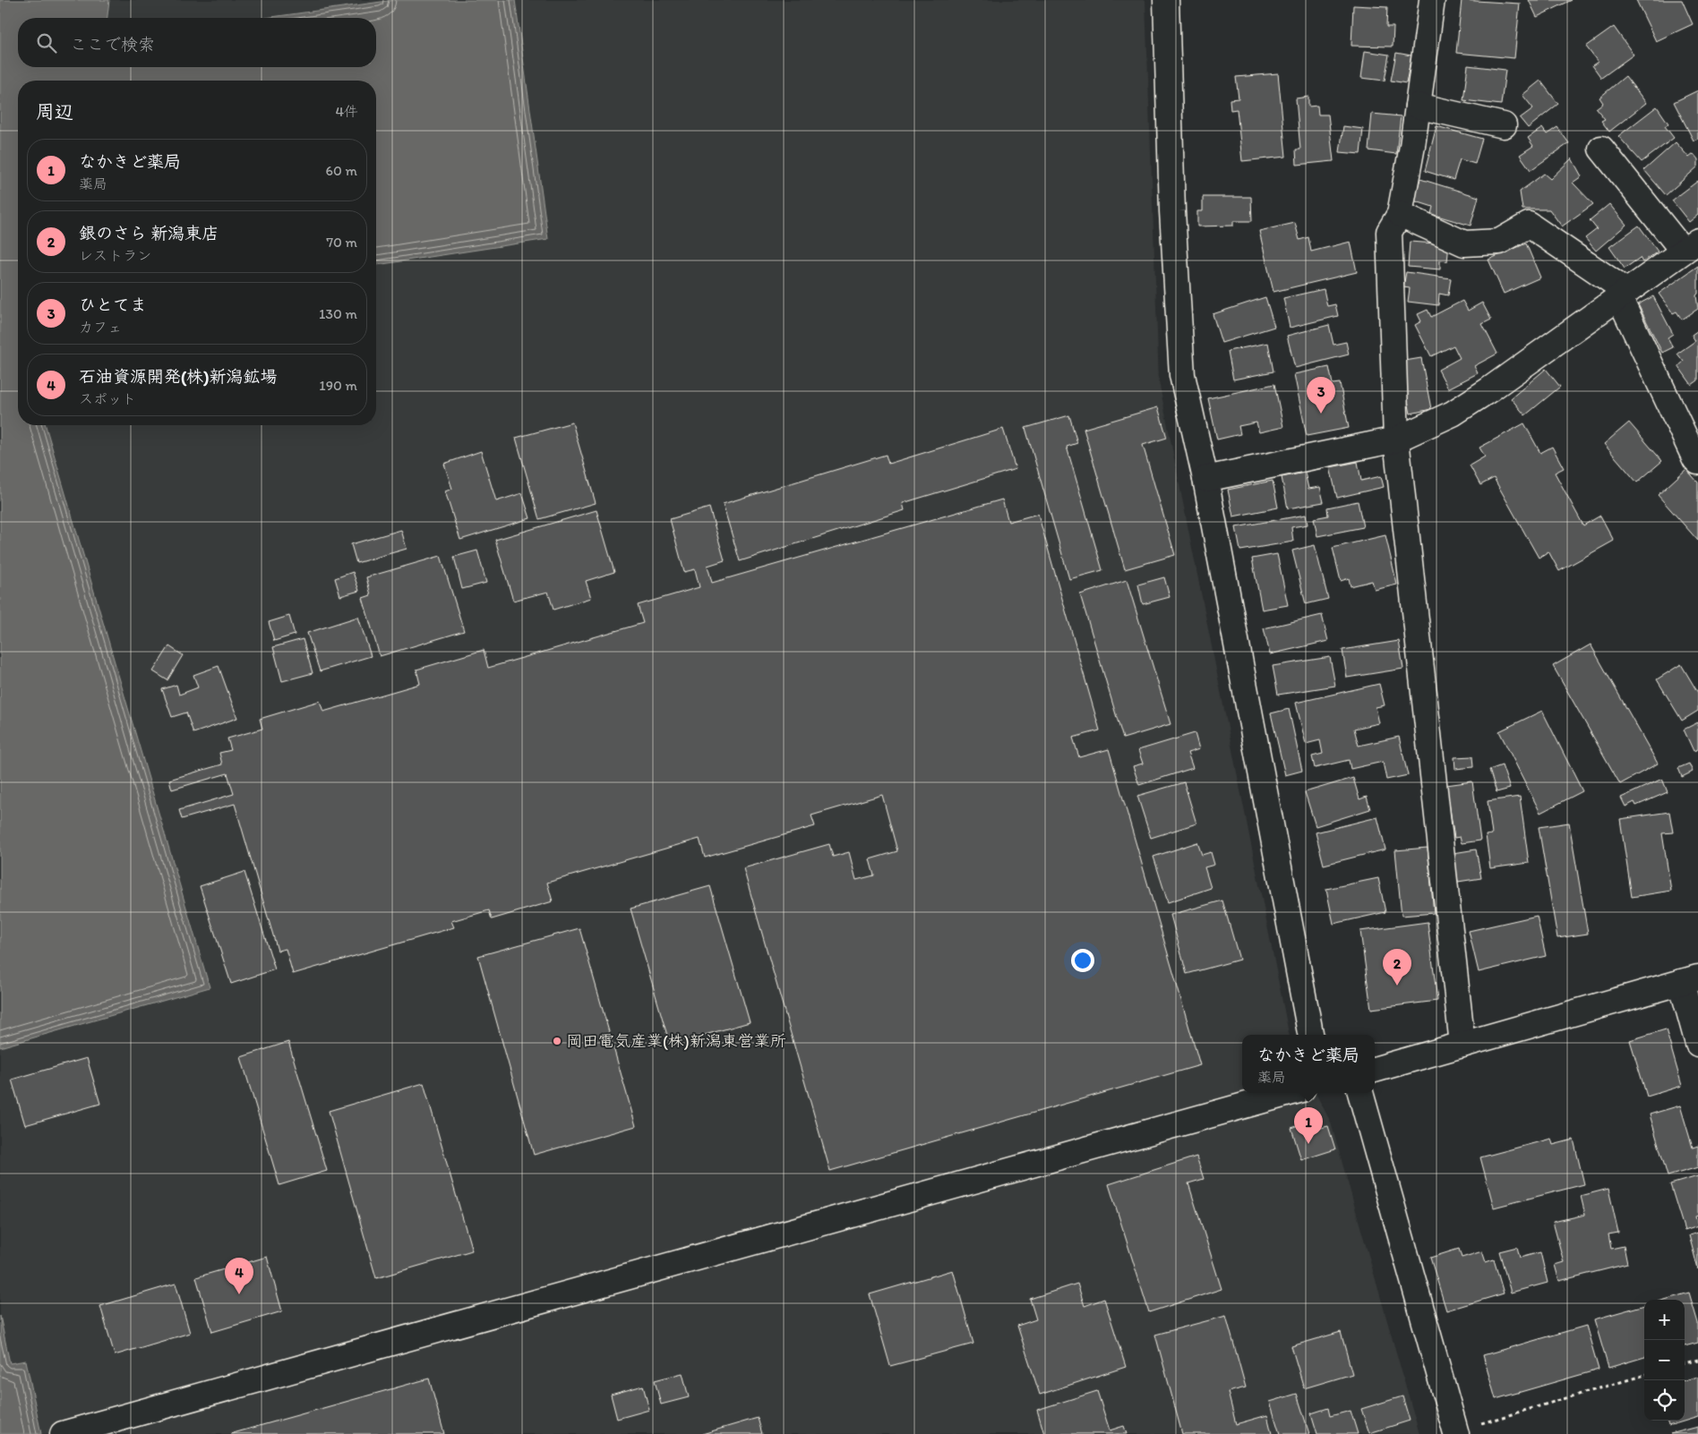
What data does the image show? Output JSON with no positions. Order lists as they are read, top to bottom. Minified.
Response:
{"places":["岡田電気産業(株)新潟東営業所"],"page":{"search":"ここで検索","heading":["周辺","4件"],"list":[{"mark":"1","name":"なかきど薬局","note":"薬局","value":"60 m"},{"mark":"2","name":"銀のさら 新潟東店","note":"レストラン","value":"70 m"},{"mark":"3","name":"ひとてま","note":"カフェ","value":"130 m"},{"mark":"4","name":"石油資源開発(株)新潟鉱場","note":"スポット","value":"190 m"}],"pins":["3","2","1","4"],"popup":["なかきど薬局","薬局"],"map_buttons":["+","−"]}}
